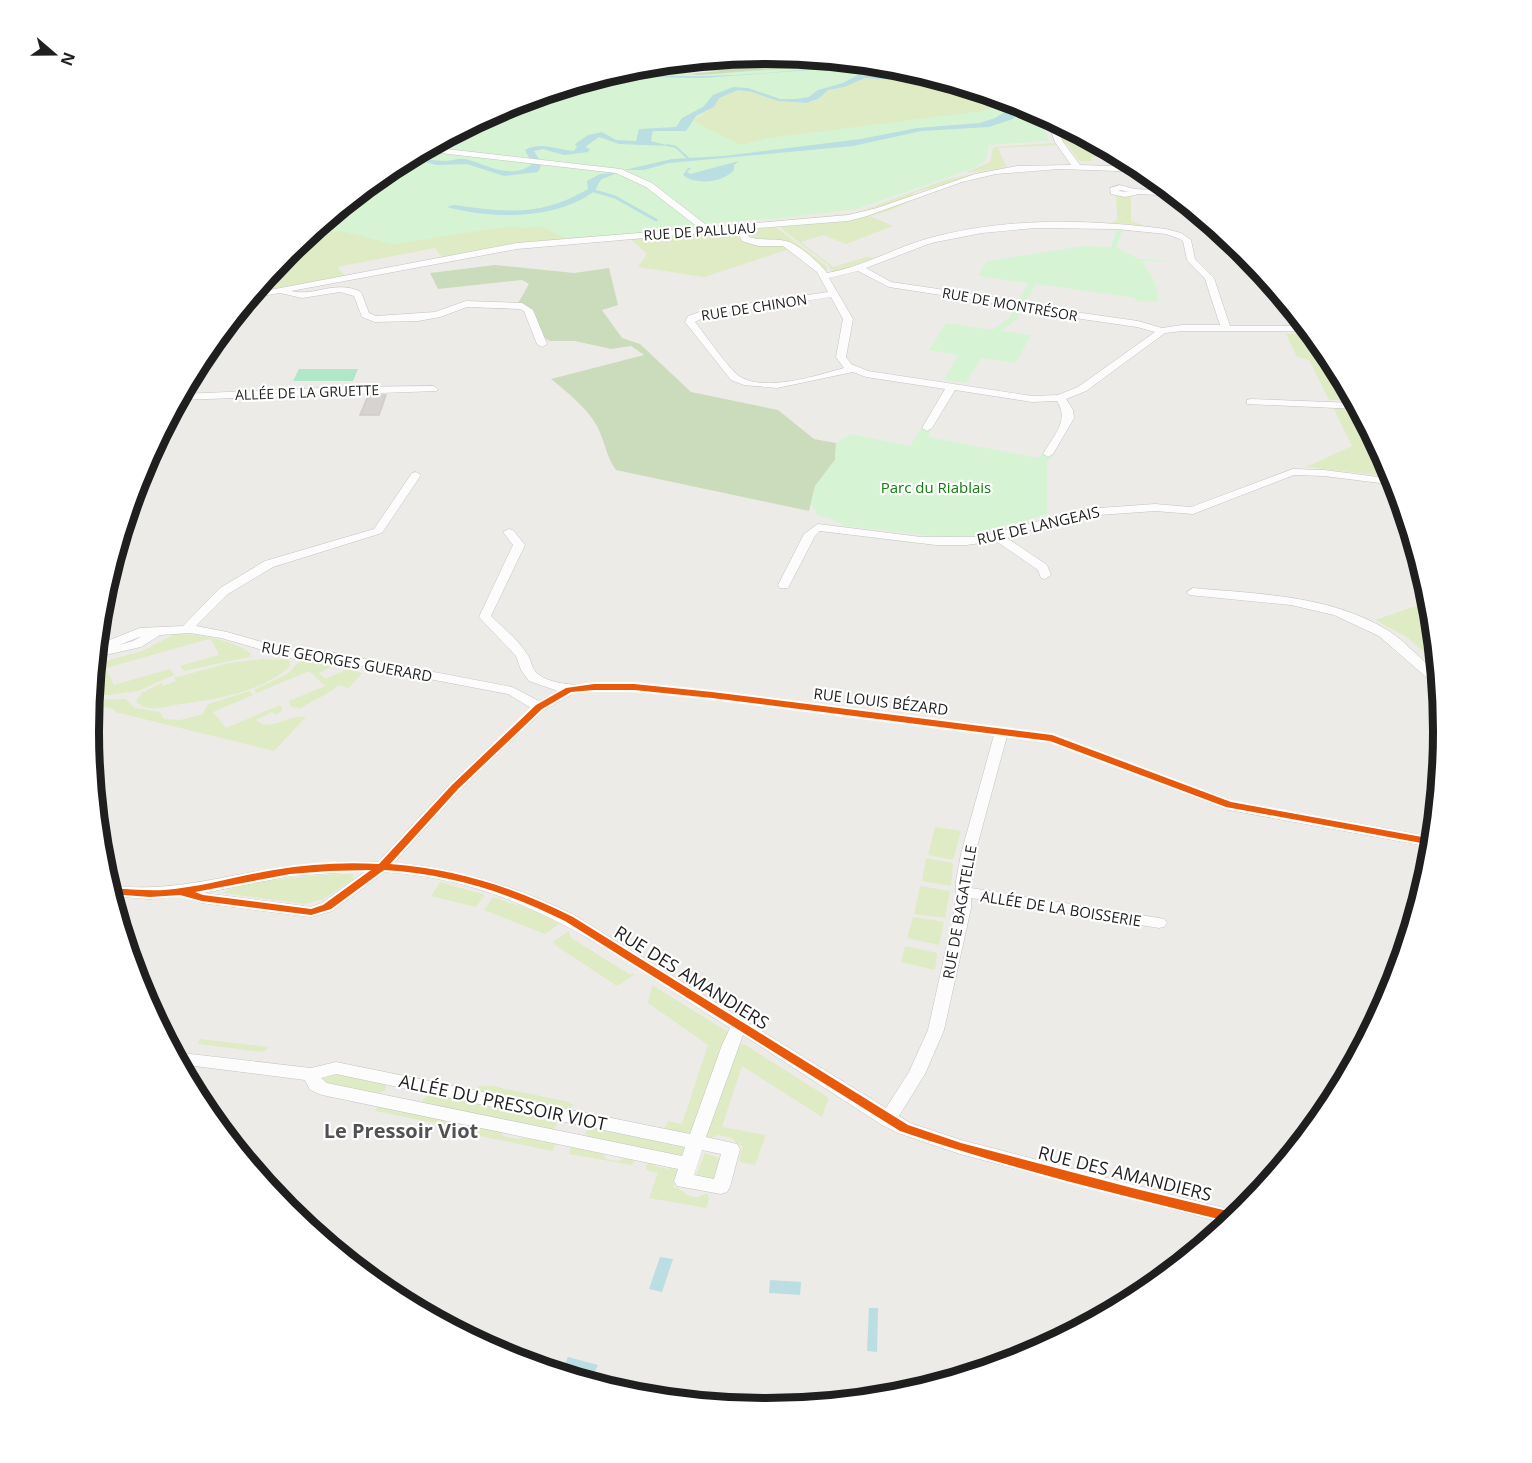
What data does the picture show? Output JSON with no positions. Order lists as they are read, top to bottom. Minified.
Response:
{"streets":{"street":["RUE DE PALLUAU","RUE DE MONTRÉSOR","RUE DE CHINON","ALLÉE DE LA GRUETTE","RUE DE LANGEAIS","RUE GEORGES GUERARD","RUE LOUIS BÉZARD","ALLÉE DE LA BOISSERIE","RUE DE BAGATELLE","RUE DES AMANDIERS","ALLÉE DU PRESSOIR VIOT"]},"crossings":[["RUE GEORGES GUERARD","RUE LOUIS BÉZARD"],["RUE LOUIS BÉZARD","RUE DE BAGATELLE"],["RUE LOUIS BÉZARD","RUE DES AMANDIERS"],["ALLÉE DE LA BOISSERIE","RUE DE BAGATELLE"],["RUE DE BAGATELLE","RUE DES AMANDIERS"]],"districts":["Le Pressoir Viot"],"parks":["Parc du Riablais"],"north":"right"}
